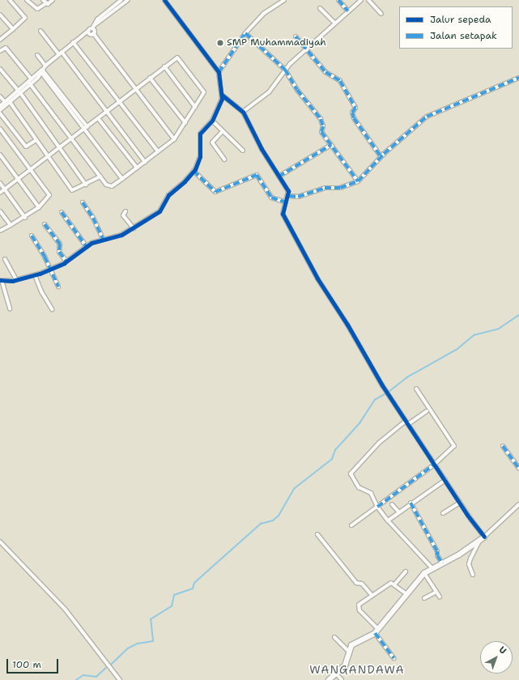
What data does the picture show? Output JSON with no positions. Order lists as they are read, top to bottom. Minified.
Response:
{"districts":["WANGANDAWA"],"places":["SMP Muhammadiyah"],"legend":["Jalur sepeda","Jalan setapak"],"scale_bar":"100 m","north":"top right"}
